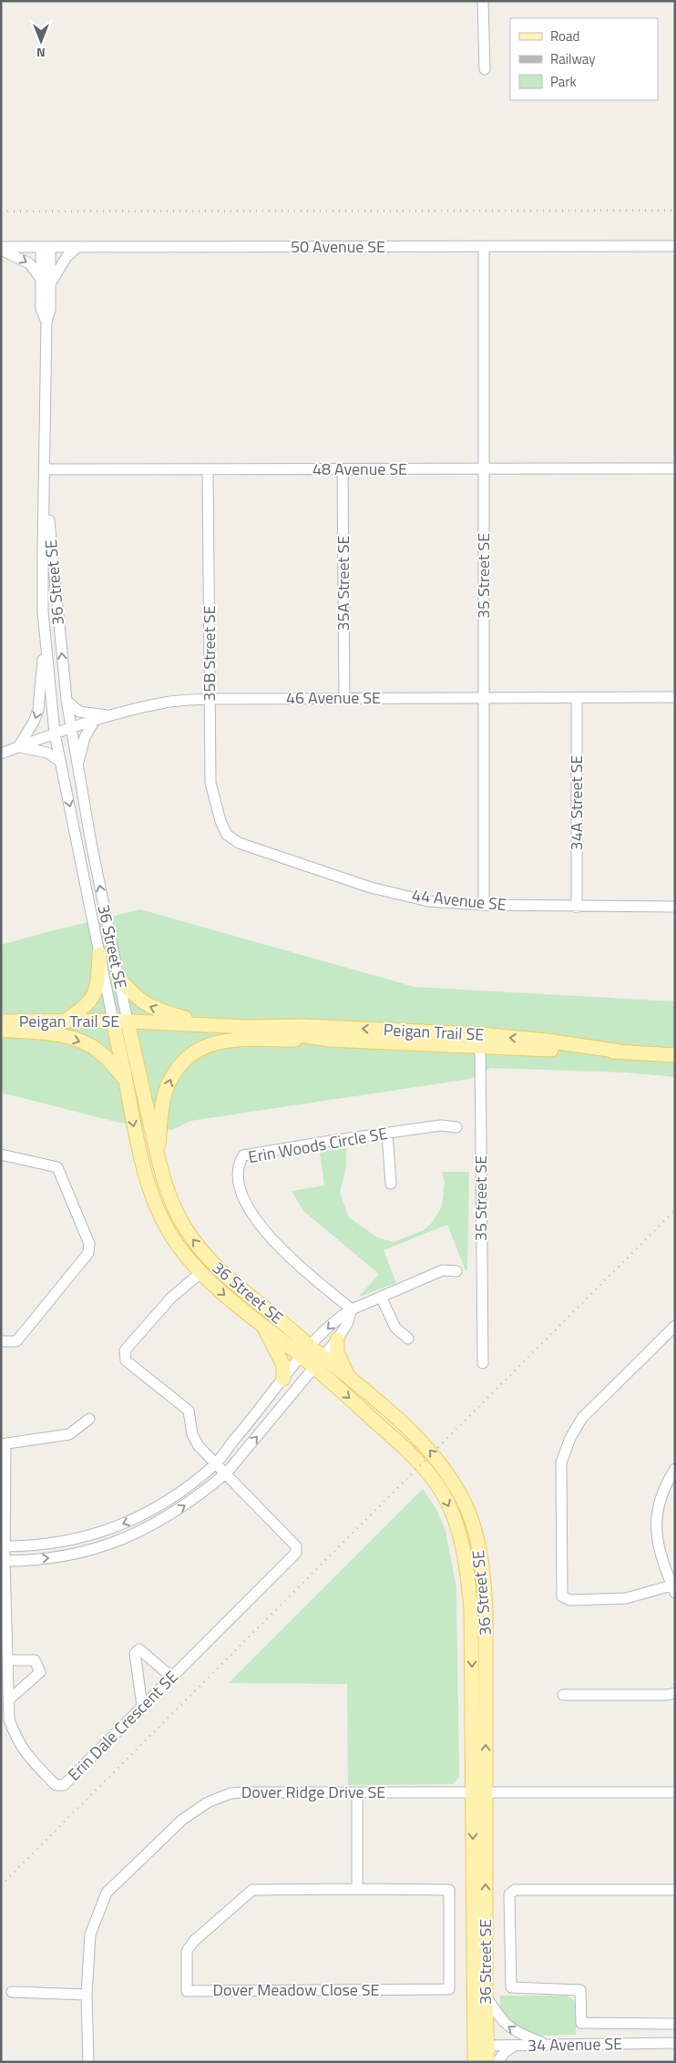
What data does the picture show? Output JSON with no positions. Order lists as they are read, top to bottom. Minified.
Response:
{"streets":{"main road":["36 Street SE","Peigan Trail SE"],"street":["50 Avenue SE","48 Avenue SE","35 Street SE","35A Street SE","35B Street SE","46 Avenue SE","34A Street SE","44 Avenue SE","Erin Woods Circle SE","Erin Dale Crescent SE","Dover Ridge Drive SE","Dover Meadow Close SE","34 Avenue SE"]},"crossings":[["50 Avenue SE","35 Street SE"],["50 Avenue SE","36 Street SE"],["48 Avenue SE","35 Street SE"],["48 Avenue SE","36 Street SE"],["48 Avenue SE","35A Street SE"],["48 Avenue SE","35B Street SE"],["35 Street SE","46 Avenue SE"],["35 Street SE","44 Avenue SE"],["35 Street SE","Peigan Trail SE"],["36 Street SE","46 Avenue SE"],["36 Street SE","Peigan Trail SE"],["36 Street SE","Erin Dale Crescent SE"],["36 Street SE","Dover Ridge Drive SE"],["36 Street SE","34 Avenue SE"],["35A Street SE","46 Avenue SE"],["35B Street SE","46 Avenue SE"],["35B Street SE","44 Avenue SE"],["46 Avenue SE","34A Street SE"],["34A Street SE","44 Avenue SE"]],"legend":["Road","Railway","Park"],"north":"bottom"}
